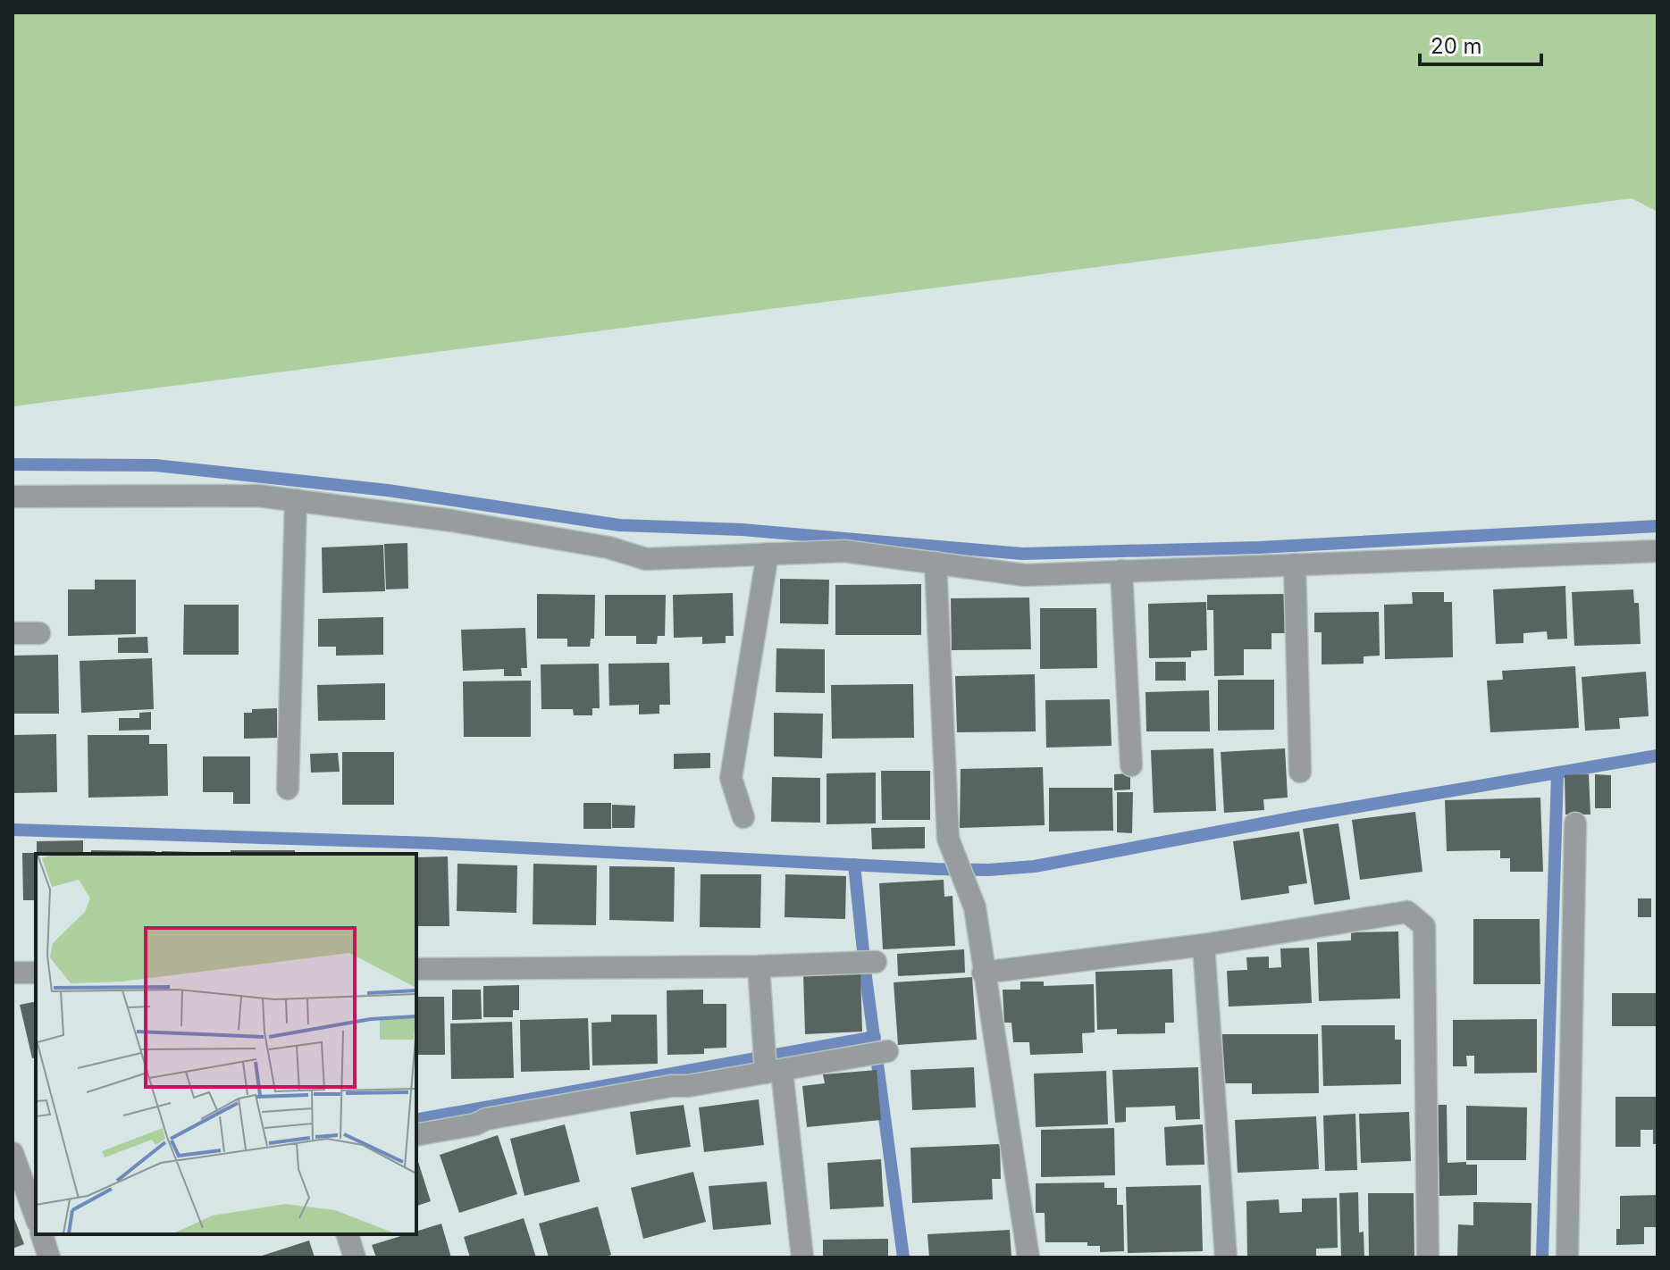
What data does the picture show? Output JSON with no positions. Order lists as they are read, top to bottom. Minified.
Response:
{"scale_bar":"20 m"}
